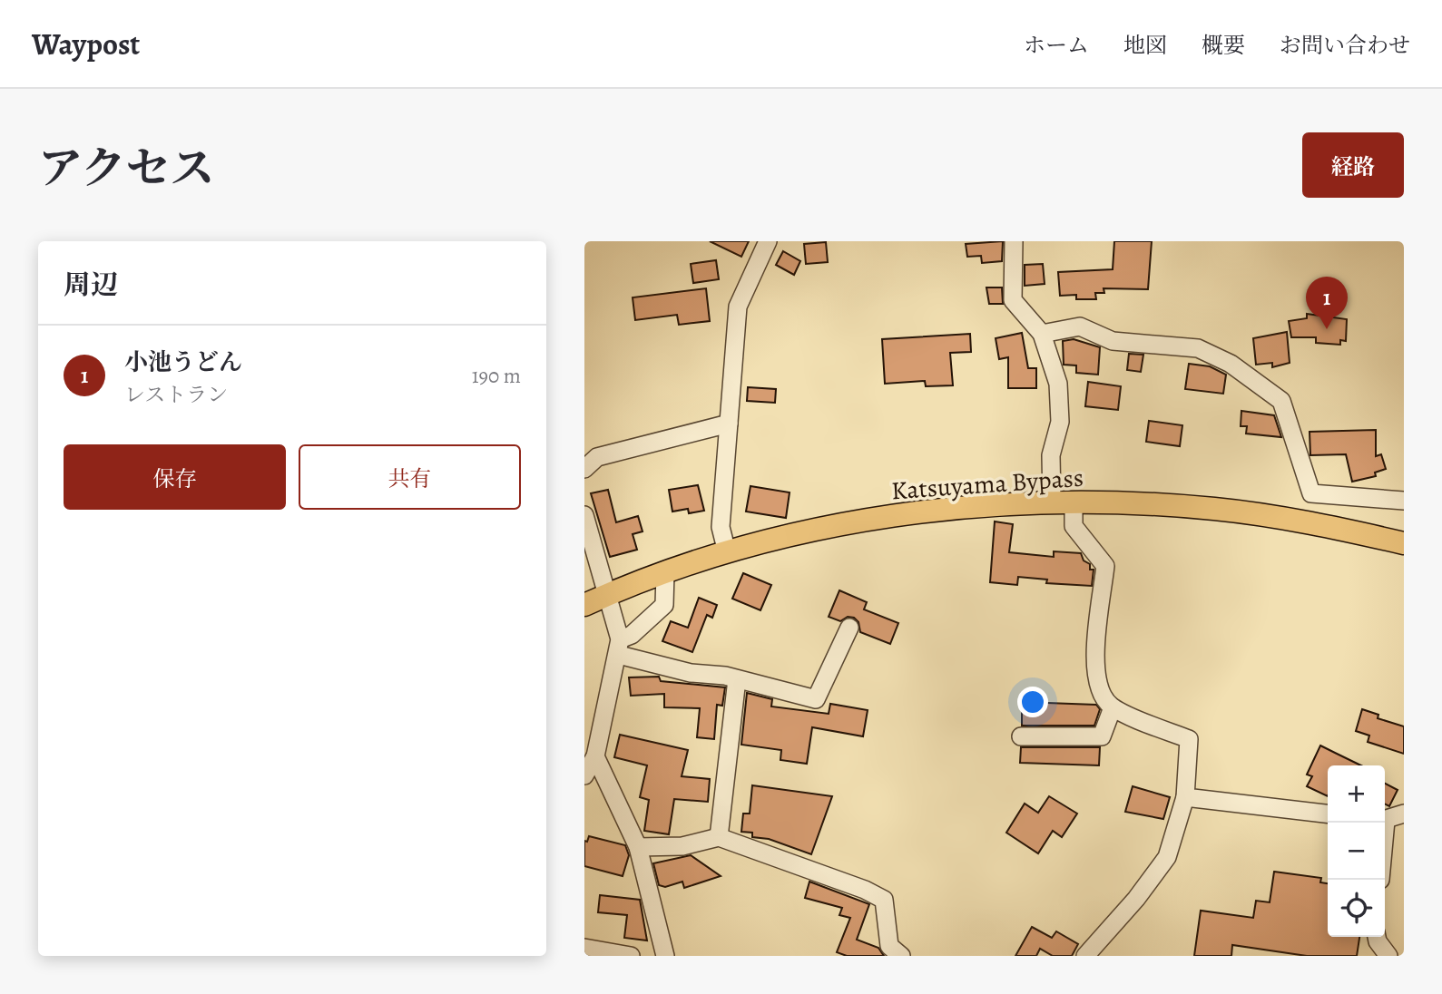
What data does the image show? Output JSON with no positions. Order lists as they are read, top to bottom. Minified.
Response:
{"streets":{"main road":["Katsuyama Bypass"]},"page":{"header":"Waypost","nav":["ホーム","地図","概要","お問い合わせ"],"title":"アクセス","buttons":["経路",["保存","共有"]],"heading":"周辺","pins":"1","list":[{"mark":"1","name":"小池うどん","note":"レストラン","value":"190 m"}],"map_buttons":["+","−"]}}
